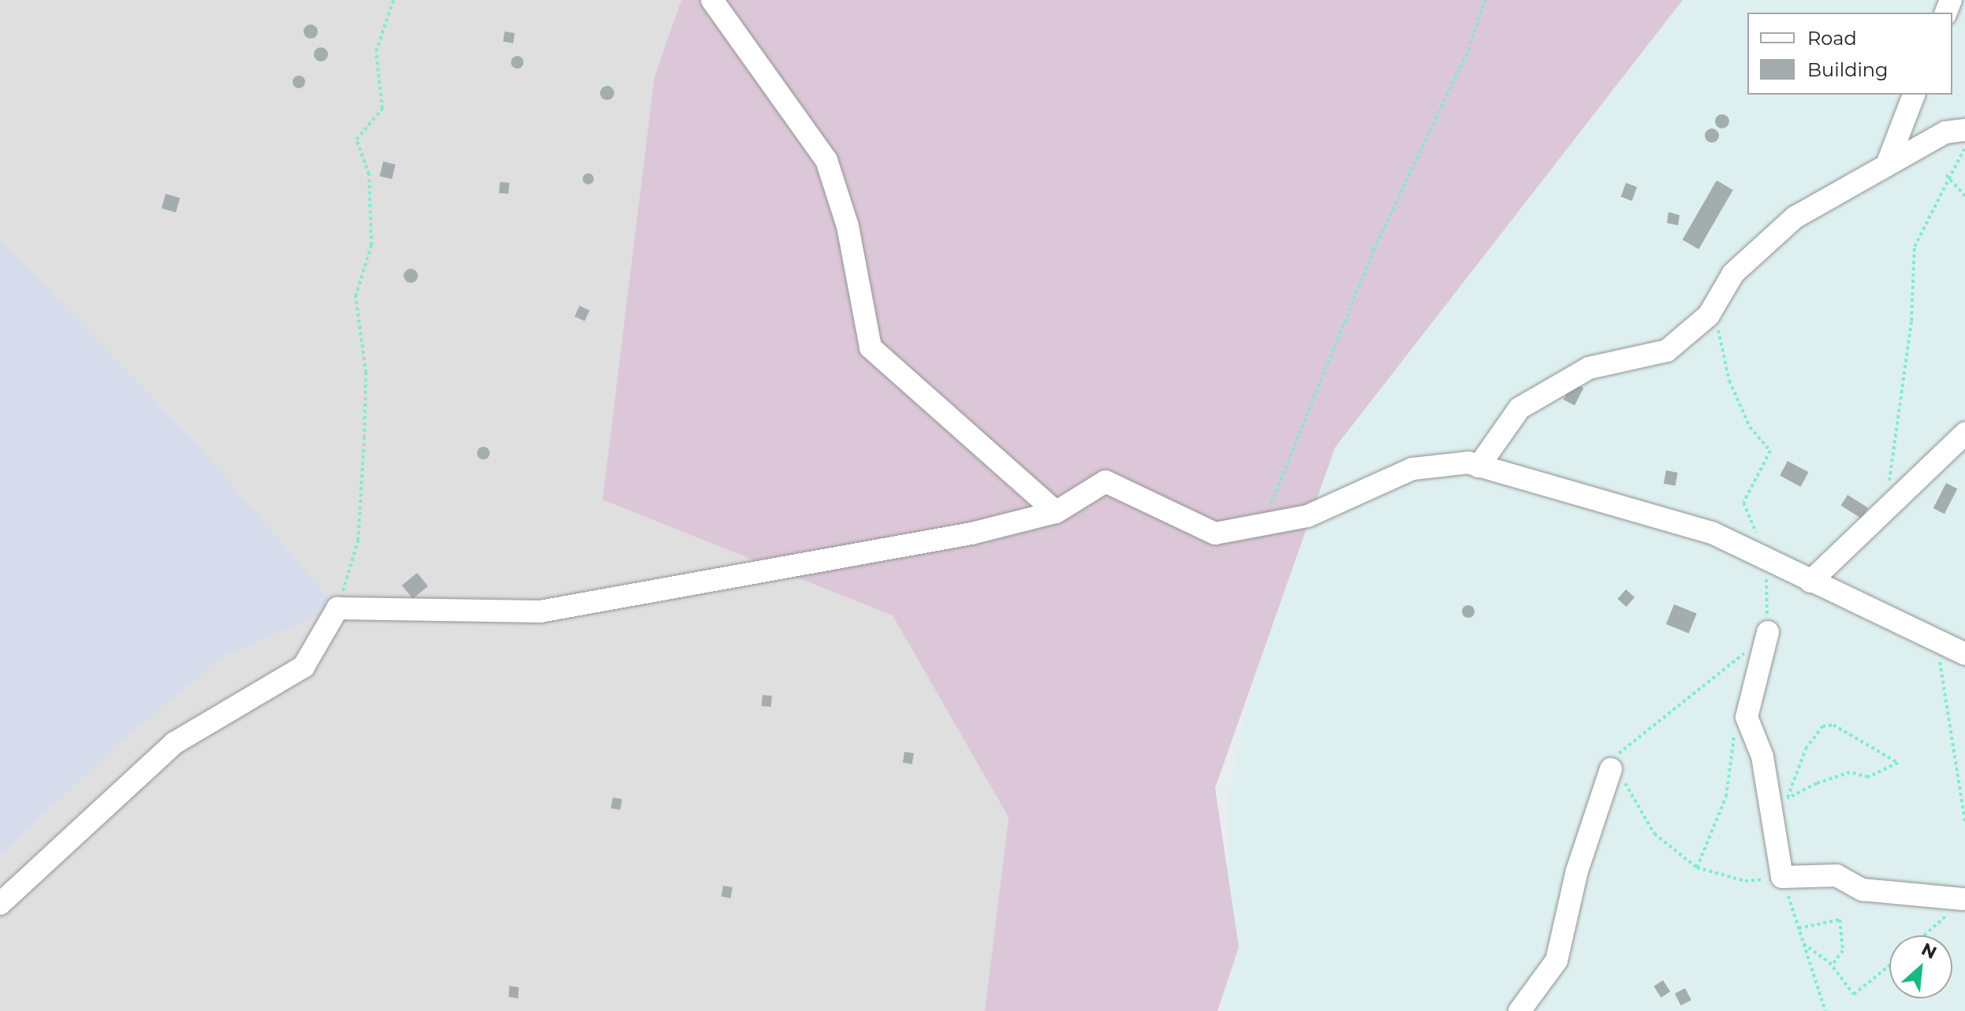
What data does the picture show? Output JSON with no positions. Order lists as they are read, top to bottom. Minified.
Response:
{"legend":["Road","Building"],"north":"top right"}
